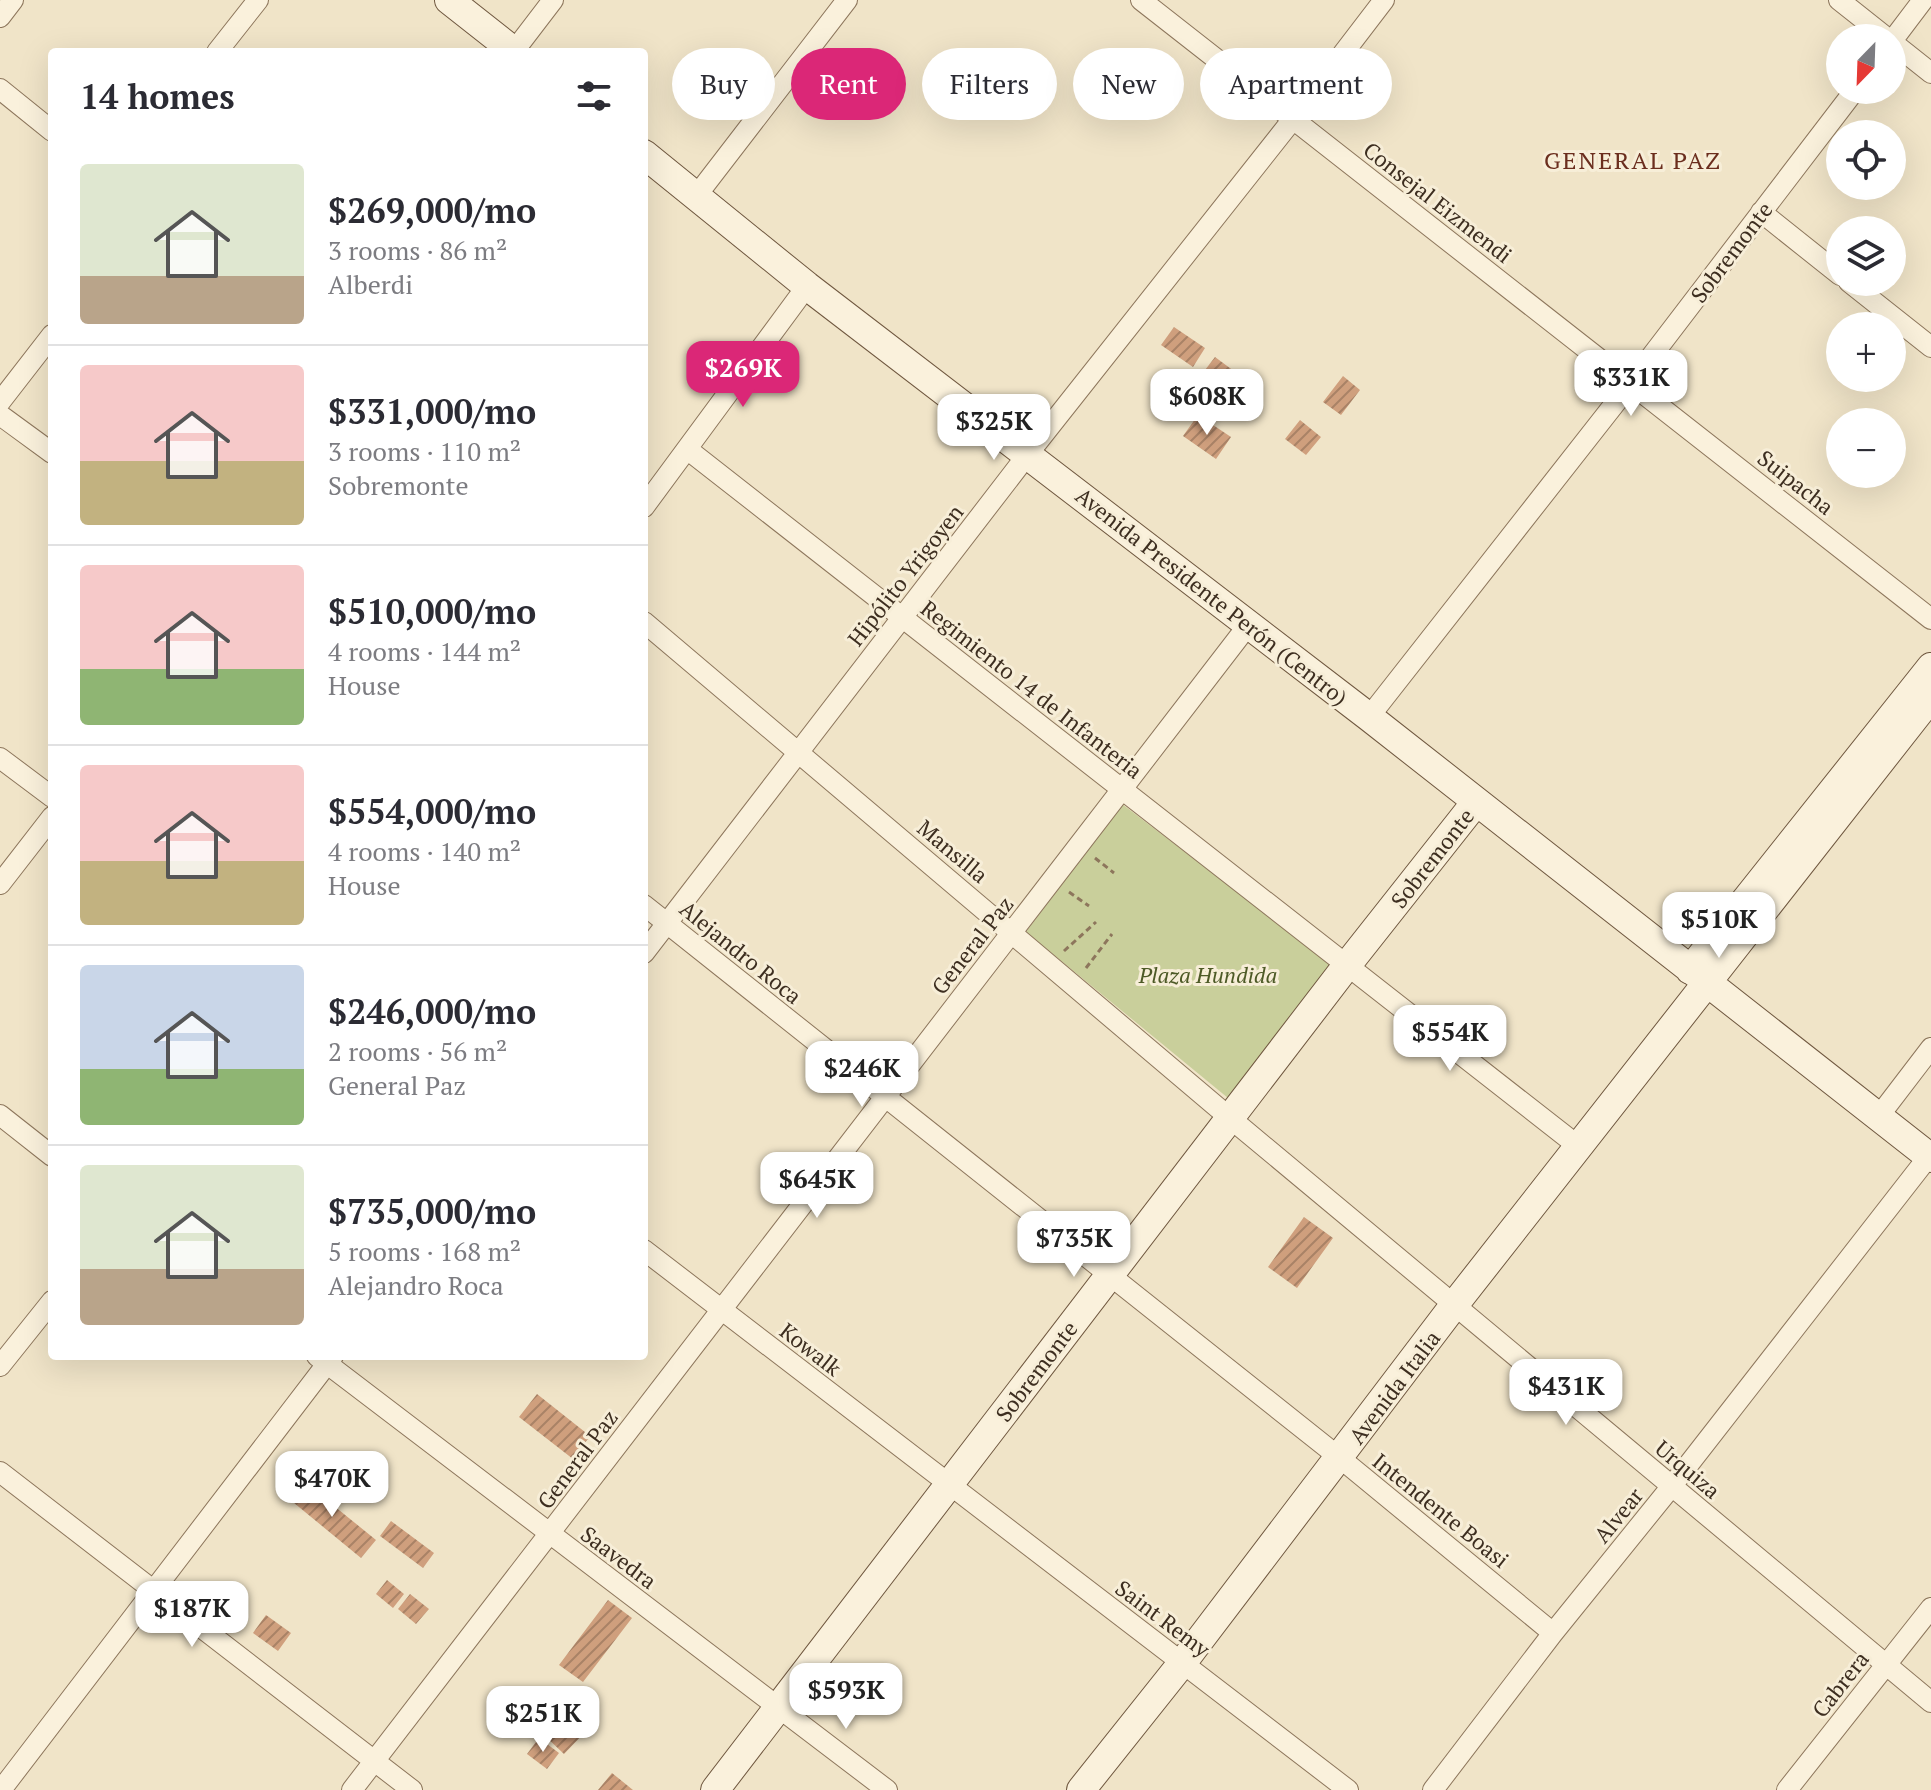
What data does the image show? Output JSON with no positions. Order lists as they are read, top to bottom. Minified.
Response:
{"streets":{"main road":["Sobremonte","Avenida Presidente Perón (Centro)","Avenida Italia"],"street":["Consejal Eizmendi","Suipacha","Hipólito Yrigoyen","Regimiento 14 de Infanteria","Mansilla","General Paz","Alejandro Roca","Kowalk","Urquiza","Intendente Boasi","Alvear","Saavedra","Saint Remy","Cabrera"]},"crossings":[["Consejal Eizmendi","Sobremonte"],["Consejal Eizmendi","Suipacha"],["Sobremonte","Suipacha"],["Sobremonte","Avenida Presidente Perón (Centro)"],["Sobremonte","Regimiento 14 de Infanteria"],["Sobremonte","Mansilla"],["Sobremonte","Alejandro Roca"],["Sobremonte","Kowalk"],["Sobremonte","Urquiza"],["Sobremonte","Intendente Boasi"],["Sobremonte","Saavedra"],["Sobremonte","Saint Remy"],["Hipólito Yrigoyen","Avenida Presidente Perón (Centro)"],["Hipólito Yrigoyen","Regimiento 14 de Infanteria"],["Hipólito Yrigoyen","Mansilla"],["Hipólito Yrigoyen","Alejandro Roca"],["Avenida Presidente Perón (Centro)","General Paz"],["Avenida Presidente Perón (Centro)","Avenida Italia"],["Avenida Presidente Perón (Centro)","Alvear"],["Regimiento 14 de Infanteria","General Paz"],["Regimiento 14 de Infanteria","Avenida Italia"],["Mansilla","General Paz"],["Mansilla","Urquiza"],["General Paz","Alejandro Roca"],["General Paz","Kowalk"],["General Paz","Saavedra"],["Alejandro Roca","Intendente Boasi"],["Kowalk","Saint Remy"],["Avenida Italia","Urquiza"],["Avenida Italia","Intendente Boasi"],["Avenida Italia","Saint Remy"],["Urquiza","Alvear"],["Urquiza","Cabrera"],["Intendente Boasi","Alvear"]],"districts":["GENERAL PAZ"],"parks":["Plaza Hundida"],"north":"bottom left","page":{"map_buttons":["+","−"],"chip":["Buy","Rent","Filters","New","Apartment"],"heading":"14 homes","list":[{"name":"$269,000/mo","note":"3 rooms · 86 m² · Alberdi"},{"name":"$331,000/mo","note":"3 rooms · 110 m² · Sobremonte"},{"name":"$510,000/mo","note":"4 rooms · 144 m² · House"},{"name":"$554,000/mo","note":"4 rooms · 140 m² · House"},{"name":"$246,000/mo","note":"2 rooms · 56 m² · General Paz"},{"name":"$735,000/mo","note":"5 rooms · 168 m² · Alejandro Roca"}],"price":["$269K","$331K","$608K","$325K","$510K","$554K","$246K","$645K","$735K","$431K","$470K","$187K","$593K","$251K"]}}
